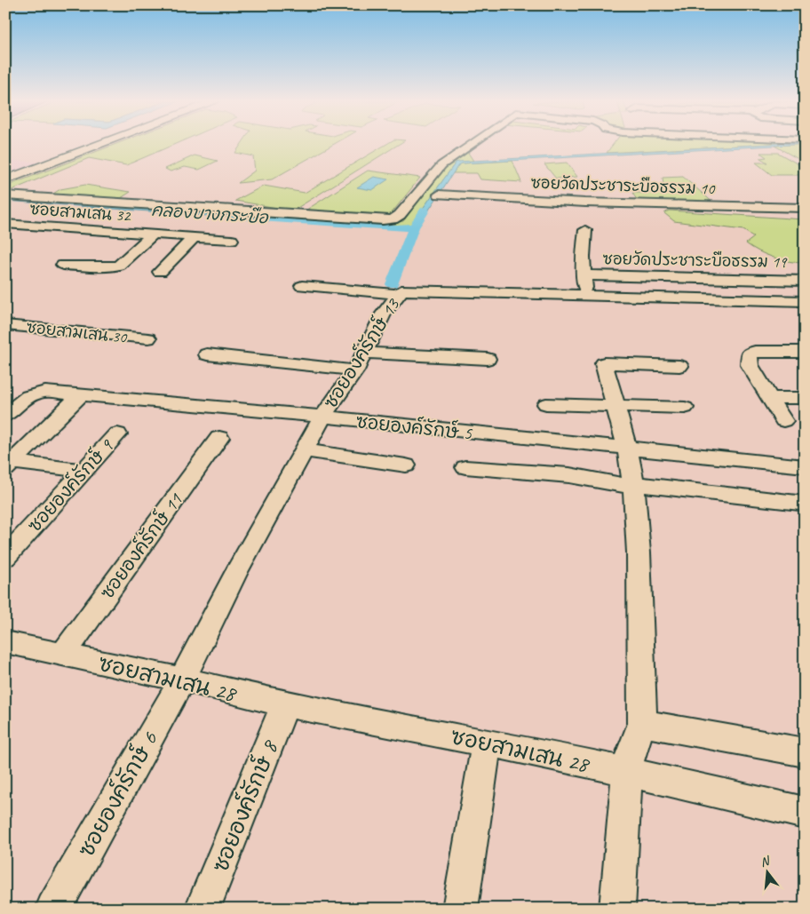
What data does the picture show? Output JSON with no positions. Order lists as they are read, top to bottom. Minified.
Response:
{"streets":{"street":["ซอยวัดประชาระบือธรรม 10","ซอยสามเสน 32","ซอยวัดประชาระบือธรรม 19","ซอยสามเสน 30","ซอยองค์รักษ์ 13","ซอยองค์รักษ์ 5","ซอยองค์รักษ์ 9","ซอยองค์รักษ์ 11","ซอยสามเสน 28","ซอยองค์รักษ์ 6","ซอยองค์รักษ์ 8"]},"crossings":[["ซอยองค์รักษ์ 13","ซอยองค์รักษ์ 5"],["ซอยองค์รักษ์ 13","ซอยสามเสน 28"],["ซอยองค์รักษ์ 13","ซอยองค์รักษ์ 6"],["ซอยองค์รักษ์ 11","ซอยสามเสน 28"],["ซอยสามเสน 28","ซอยองค์รักษ์ 6"],["ซอยสามเสน 28","ซอยองค์รักษ์ 8"]],"water":["คลองบางกระบือ"],"north":"top"}
